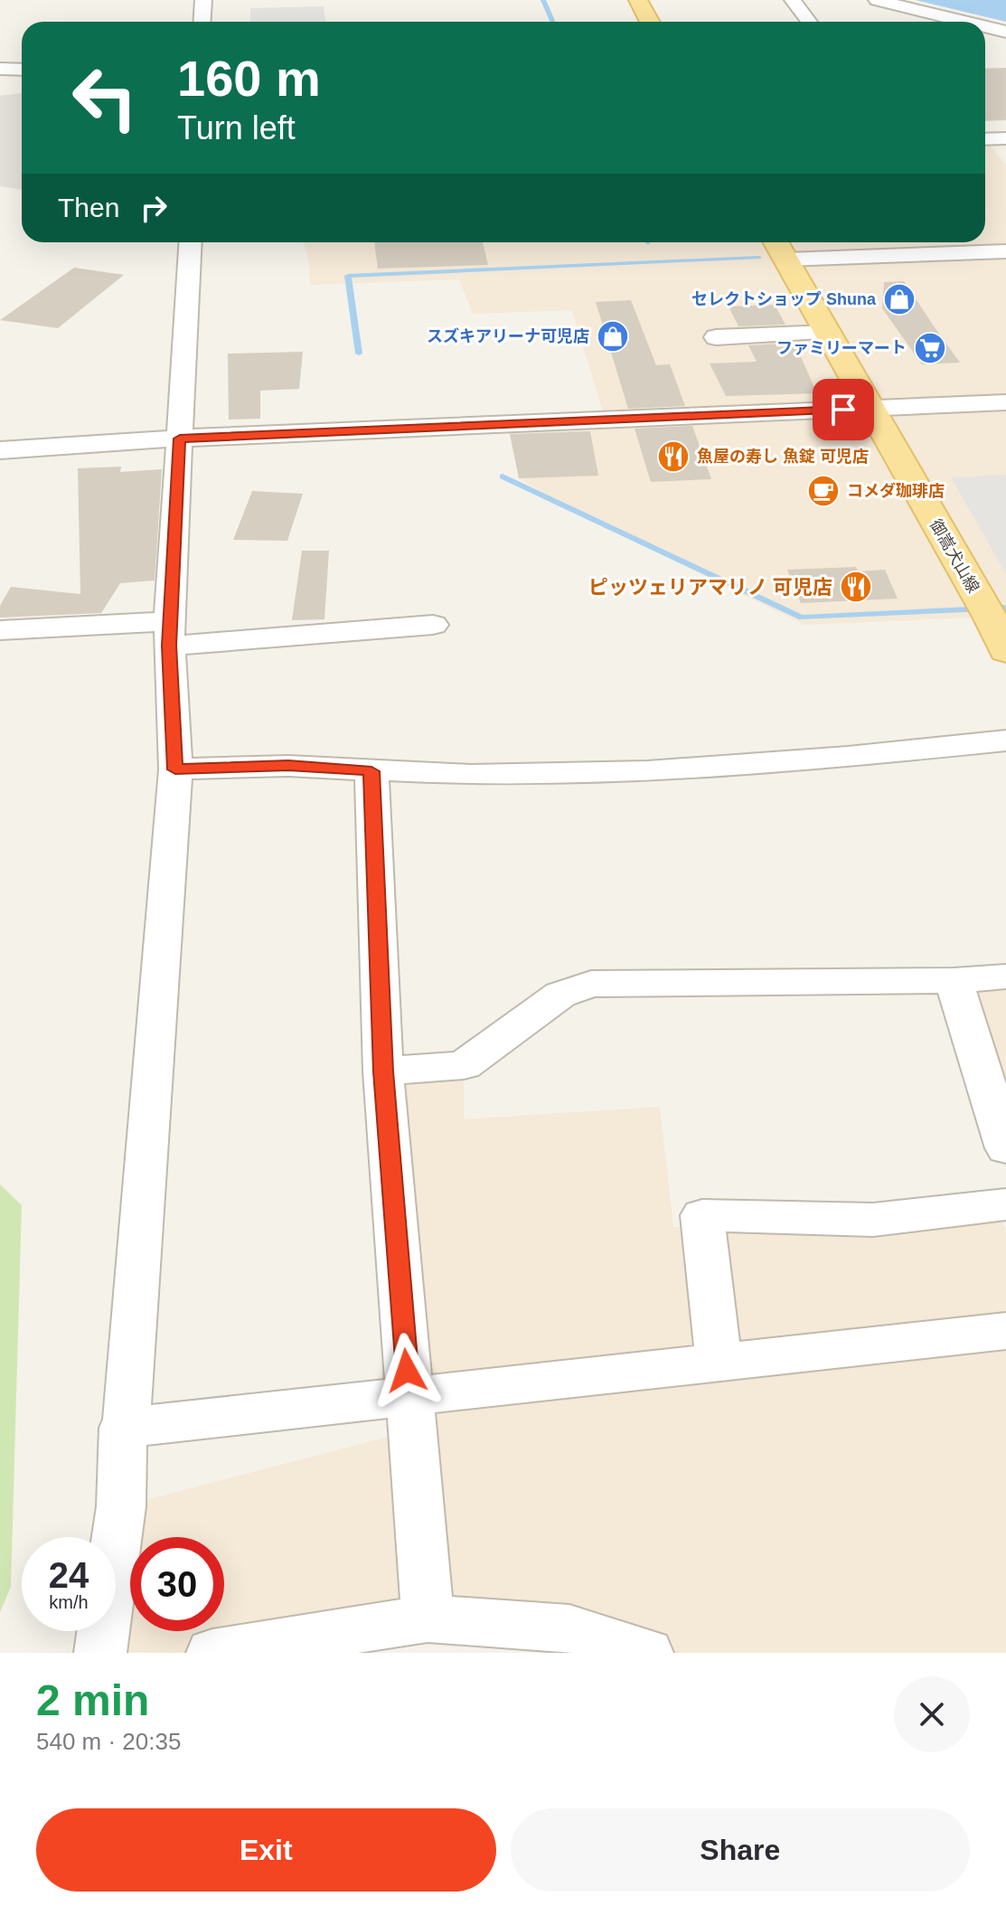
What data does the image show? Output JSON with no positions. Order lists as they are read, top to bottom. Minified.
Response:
{"streets":{"main road":["御嵩犬山線"]},"places":{"shop":["セレクトショップ Shuna","スズキアリーナ可児店"],"supermarket":["ファミリーマート"],"restaurant":["魚屋の寿し 魚錠 可児店","ピッツェリアマリノ 可児店"],"cafe":["コメダ珈琲店"]},"page":{"turn":["160 m","Turn left"],"then":"Then","speed":"24 km/h","limit":"30","heading":["2 min","540 m · 20:35"],"buttons":["Exit","Share"]}}
